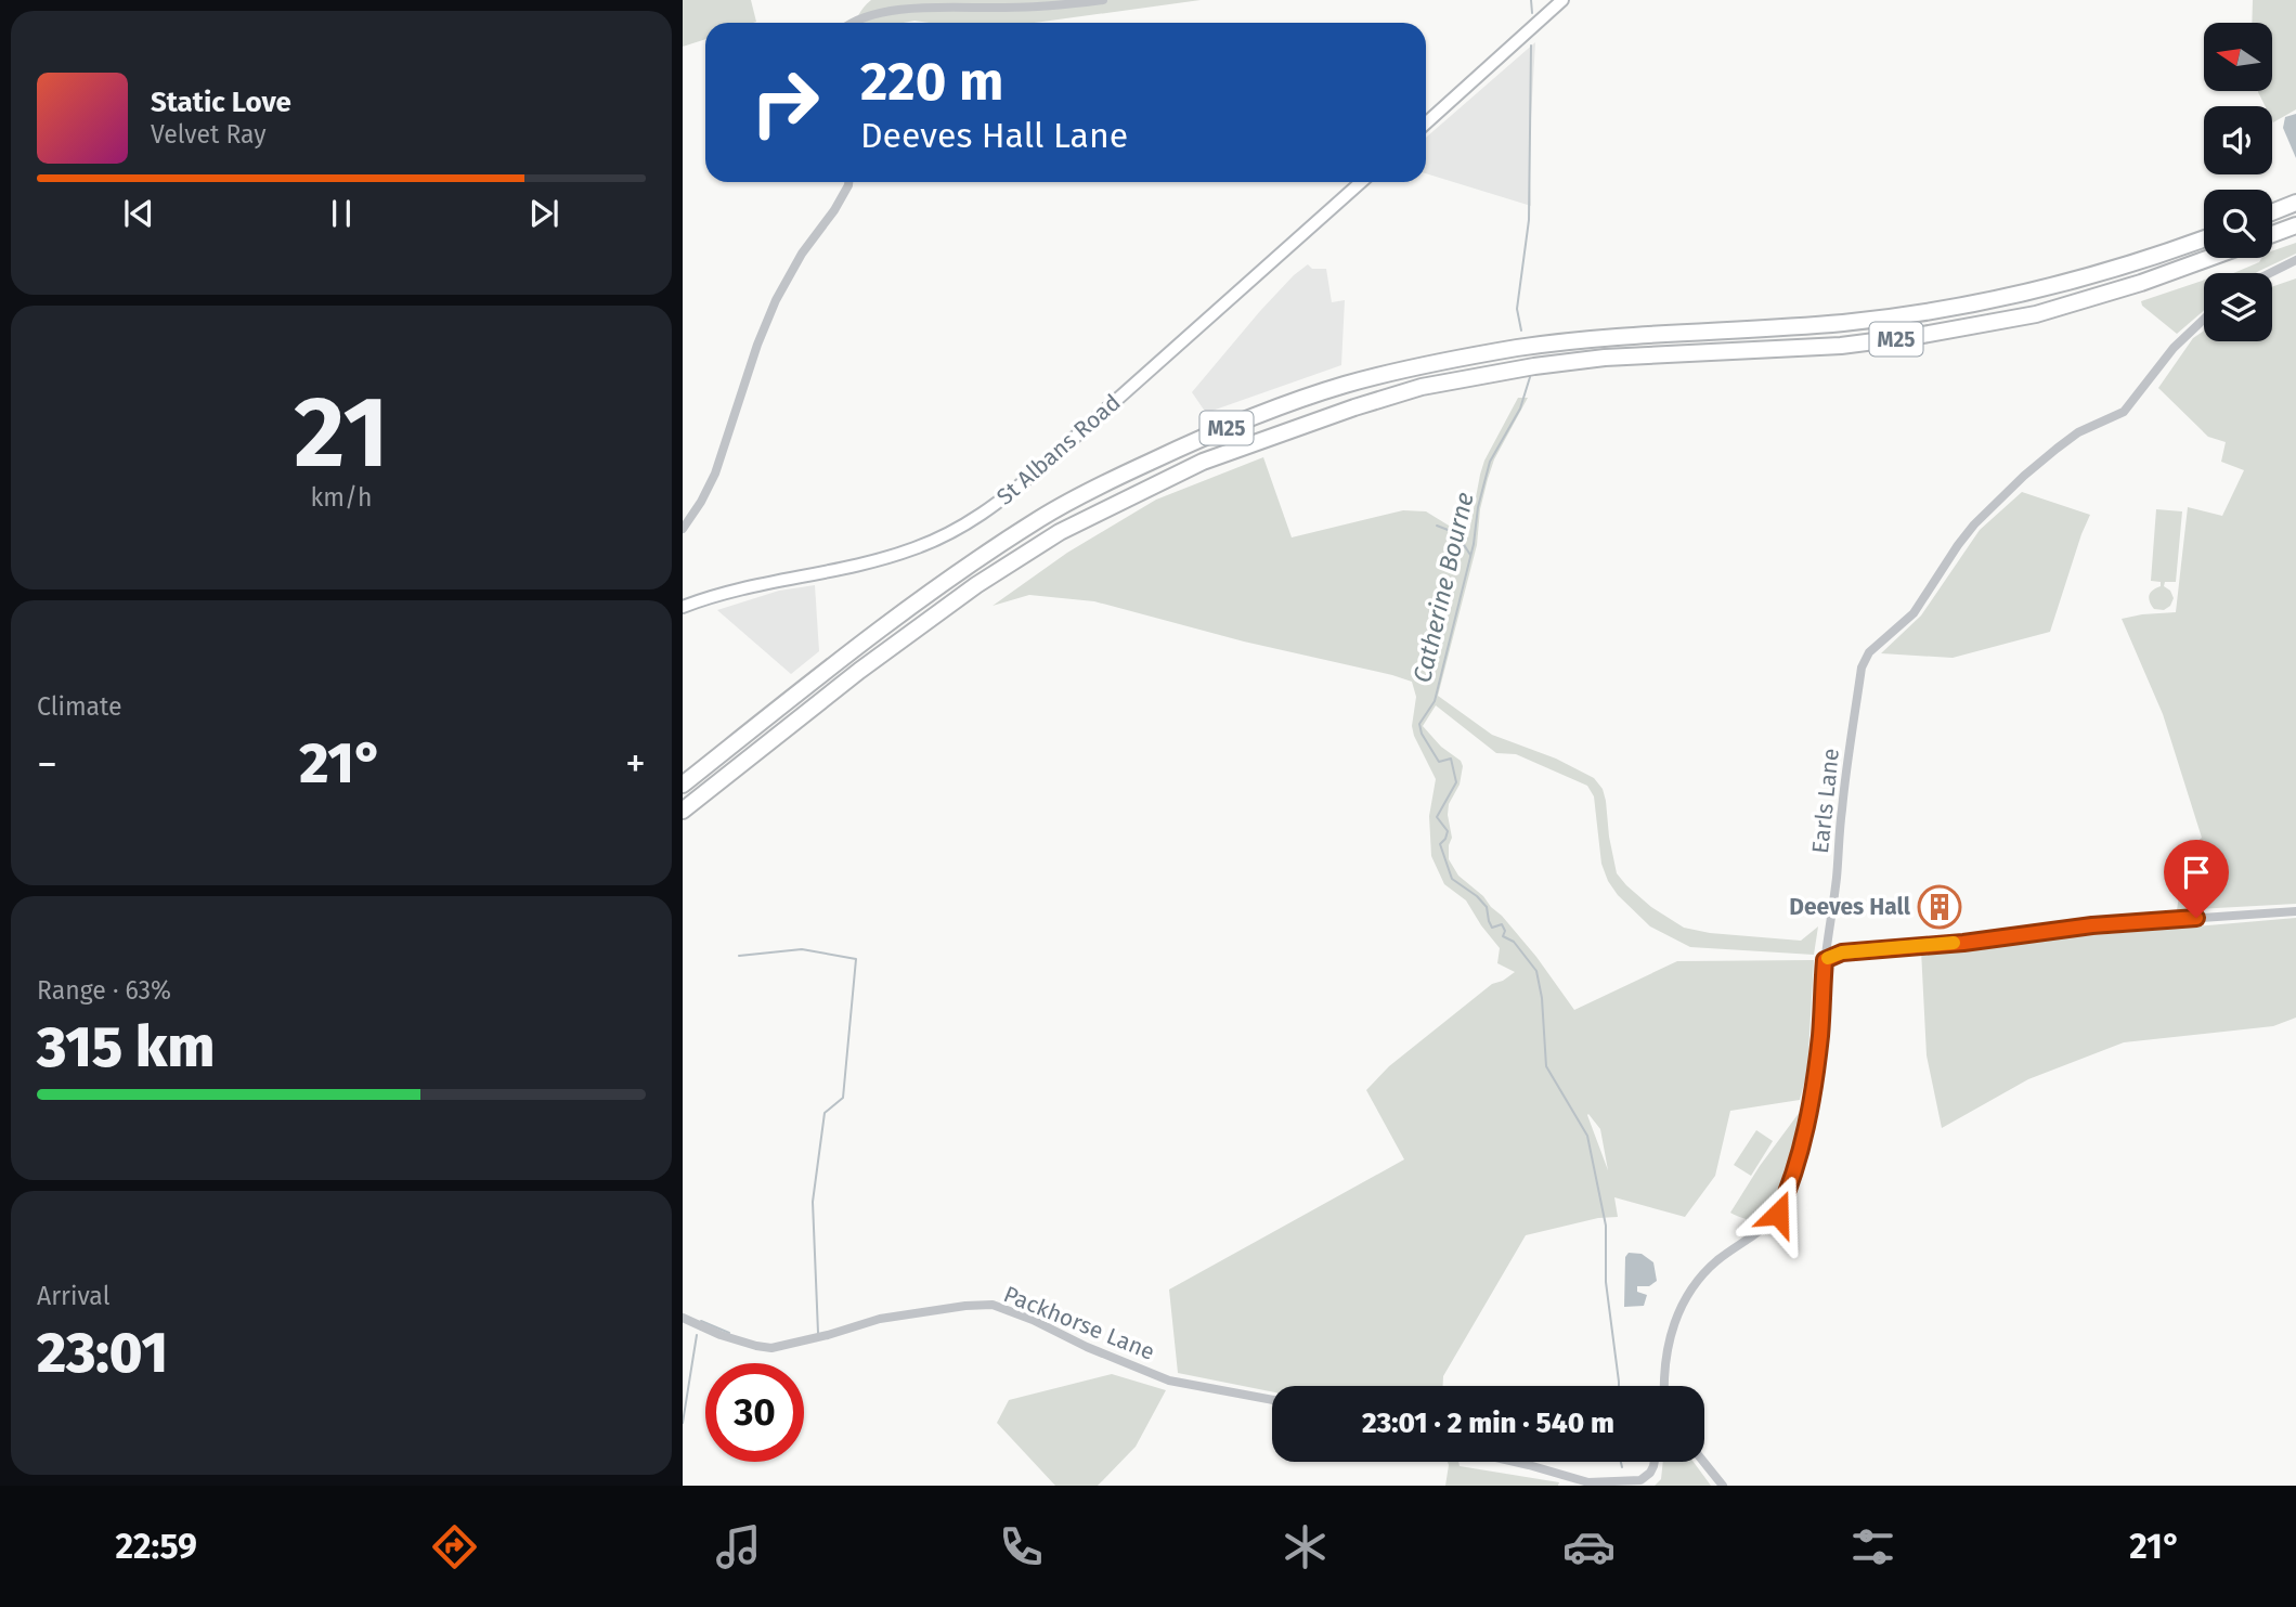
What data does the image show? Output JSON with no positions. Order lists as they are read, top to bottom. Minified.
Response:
{"streets":{"highway":["M25"],"main road":["St Albans Road"],"street":["Earls Lane","Packhorse Lane"]},"water":["Catherine Bourne"],"places":{"building":["Deeves Hall"]},"north":"left","page":{"turn":["220 m","Deeves Hall Lane"],"song":["Static Love","Velvet Ray"],"tile":[["21","km/h"],"Climate",["Range · 63%","315 km"],["Arrival","23:01"]],"heat":["−","21°","+"],"limit":"30","trip":"23:01 · 2 min · 540 m","tabs":["22:59","21°"]}}
